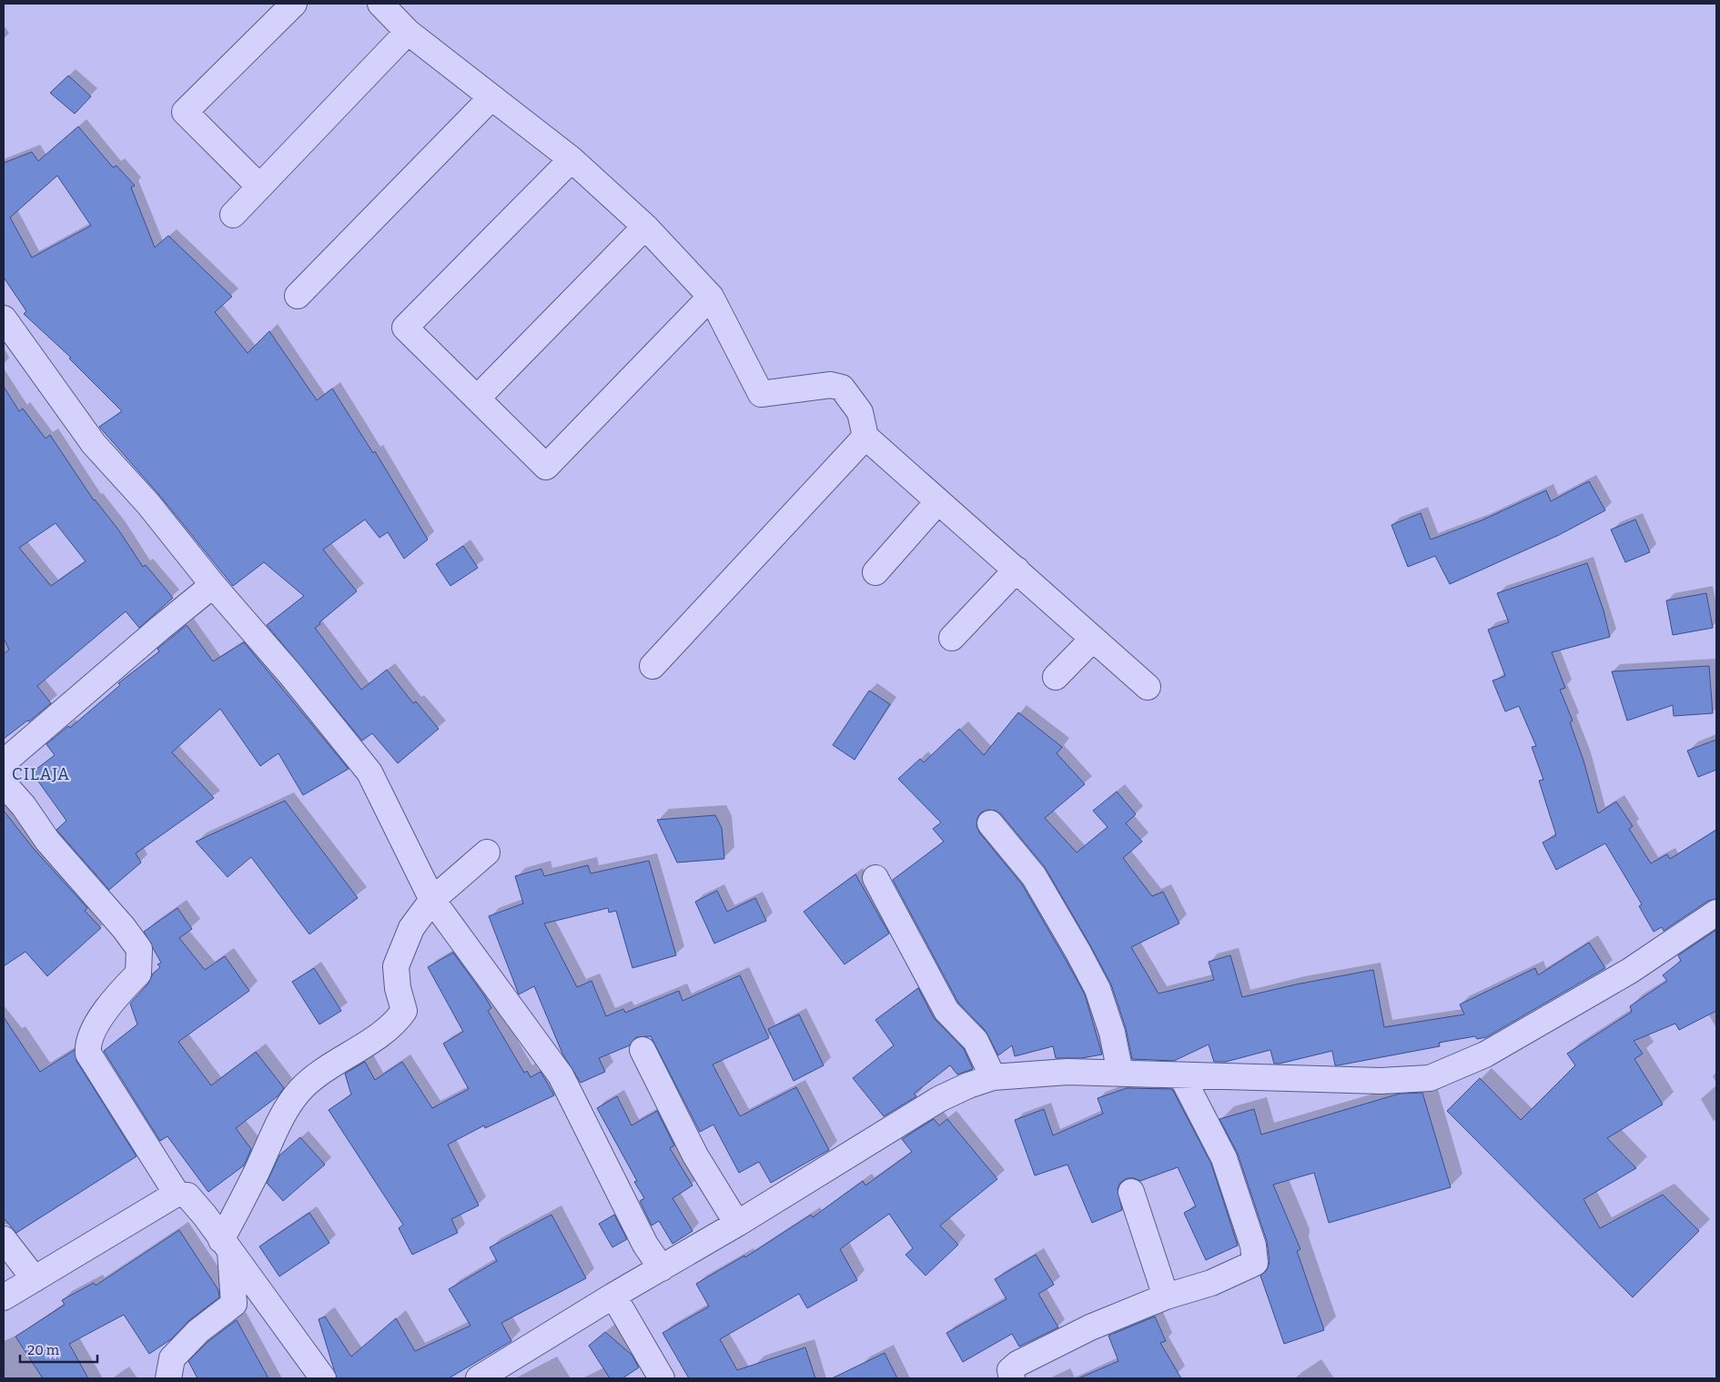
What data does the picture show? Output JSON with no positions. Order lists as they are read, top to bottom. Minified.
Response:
{"districts":["CILAJA"],"scale_bar":"20 m"}
